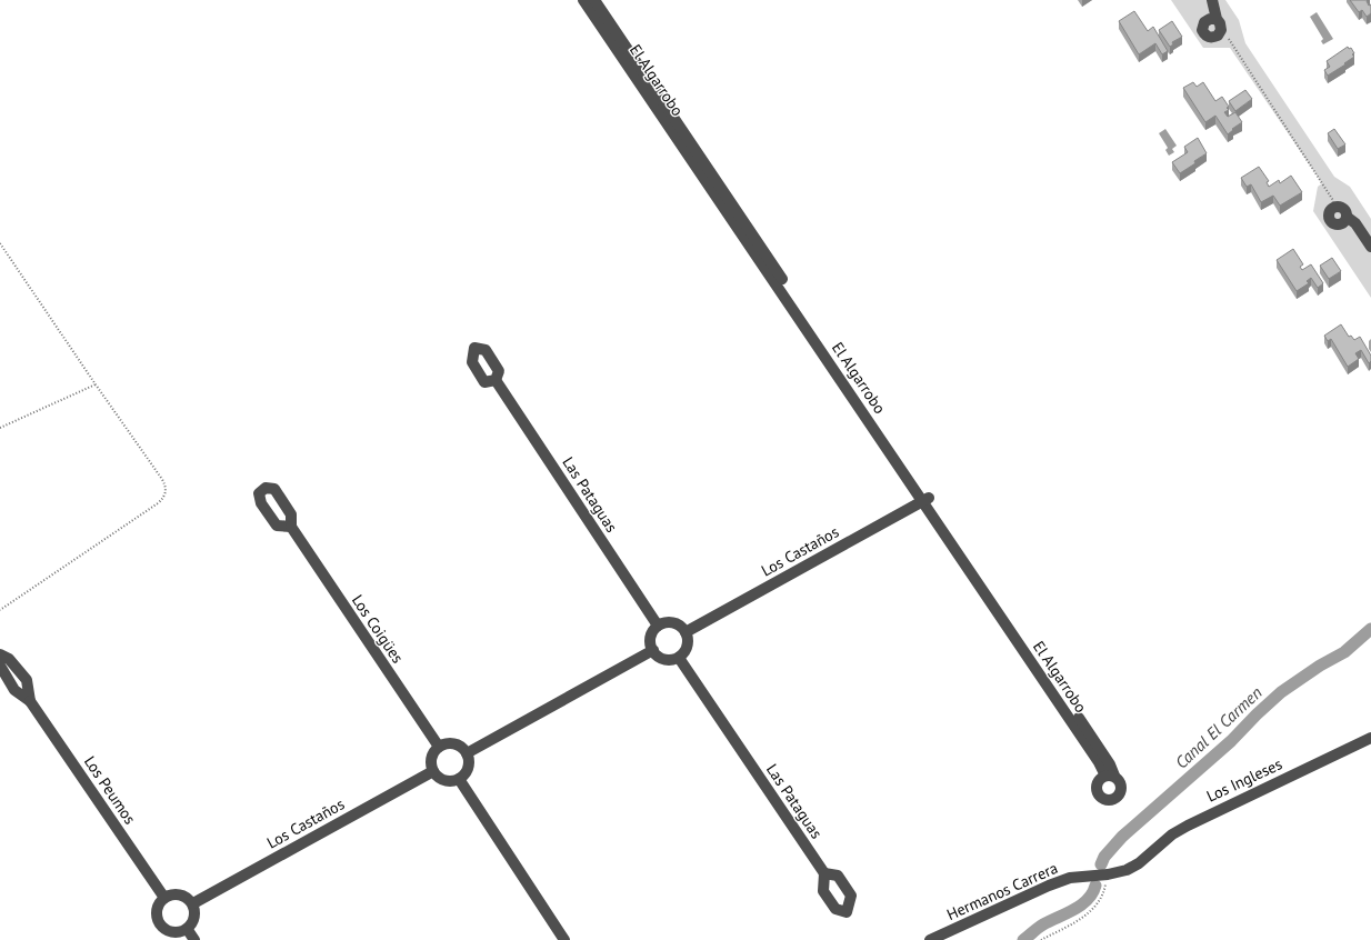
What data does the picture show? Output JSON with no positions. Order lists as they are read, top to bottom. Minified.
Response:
{"streets":{"street":["El Algarrobo","Las Pataguas","Los Castaños","Los Coigües","Los Ingleses","Los Peumos","Hermanos Carrera"]},"crossings":[["El Algarrobo","Los Castaños"],["Las Pataguas","Los Castaños"],["Los Castaños","Los Coigües"],["Los Castaños","Los Peumos"],["Los Ingleses","Hermanos Carrera"]],"water":["Canal El Carmen"]}
